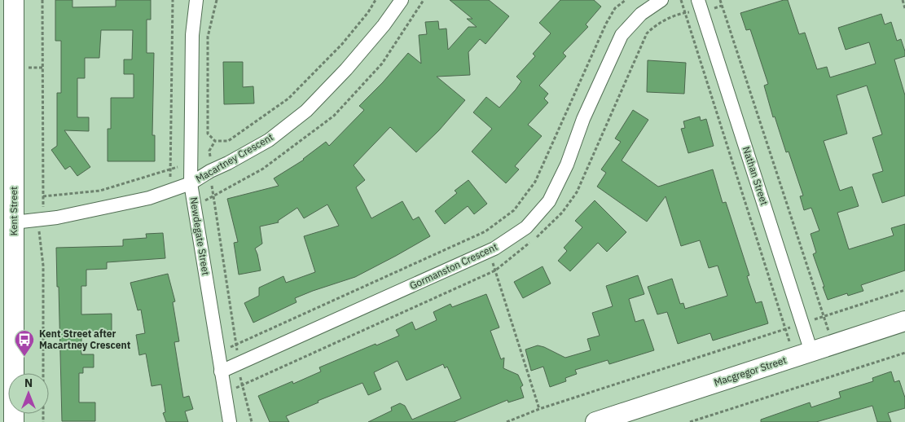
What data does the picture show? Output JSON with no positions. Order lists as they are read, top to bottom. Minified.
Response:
{"streets":{"main road":["Kent Street","Macgregor Street"],"street":["Macartney Crescent","Nathan Street","Newdegate Street","Gormanston Crescent"]},"crossings":[["Macartney Crescent","Kent Street"],["Macartney Crescent","Newdegate Street"],["Nathan Street","Macgregor Street"],["Newdegate Street","Gormanston Crescent"]],"places":{"bus stop":["Kent Street after Macartney Crescent"]},"north":"top"}
